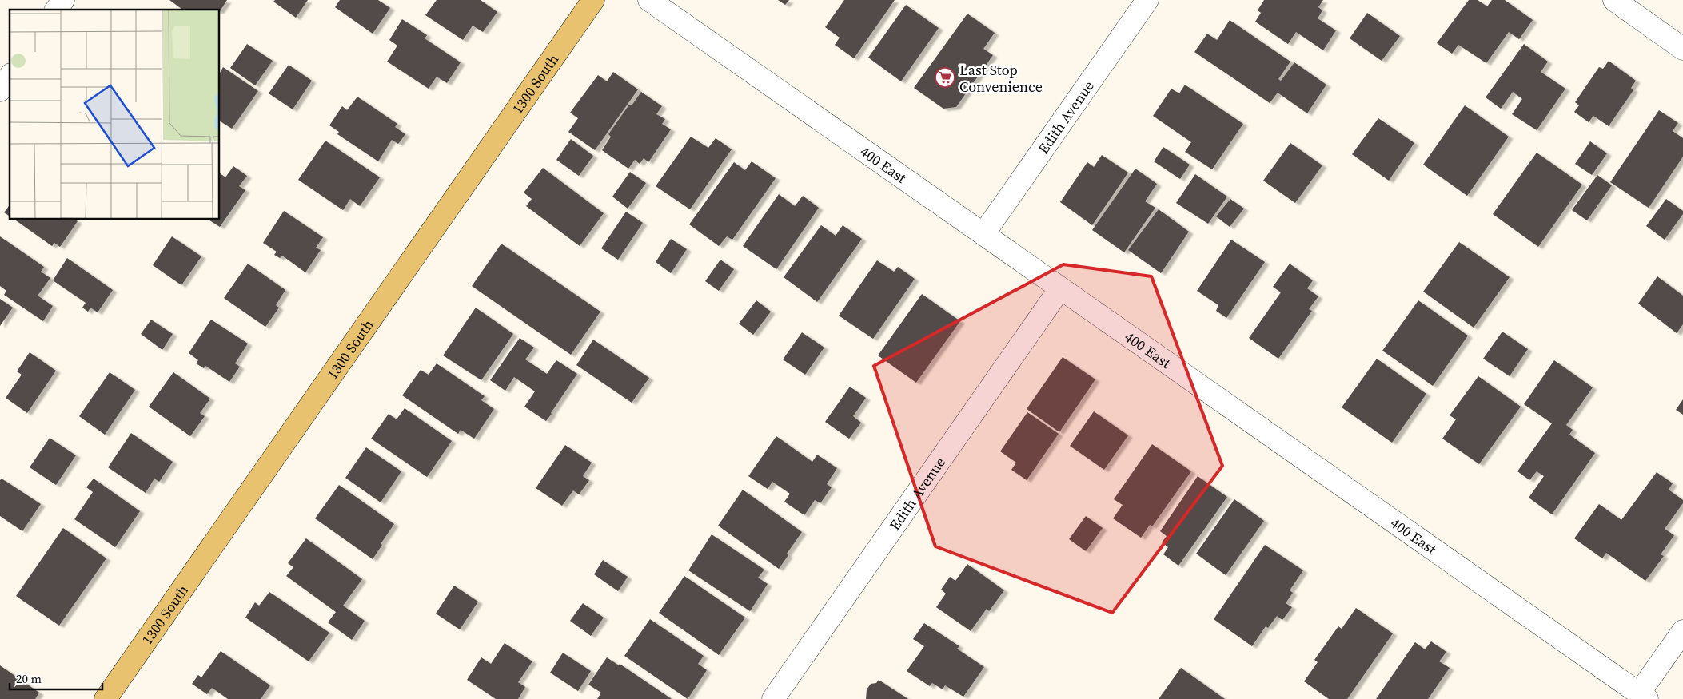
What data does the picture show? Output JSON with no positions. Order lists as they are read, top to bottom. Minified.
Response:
{"streets":{"main road":["1300 South"],"street":["Edith Avenue","400 East"]},"crossings":[["Edith Avenue","400 East"]],"places":{"supermarket":["Last Stop Convenience"]},"scale_bar":"20 m"}
